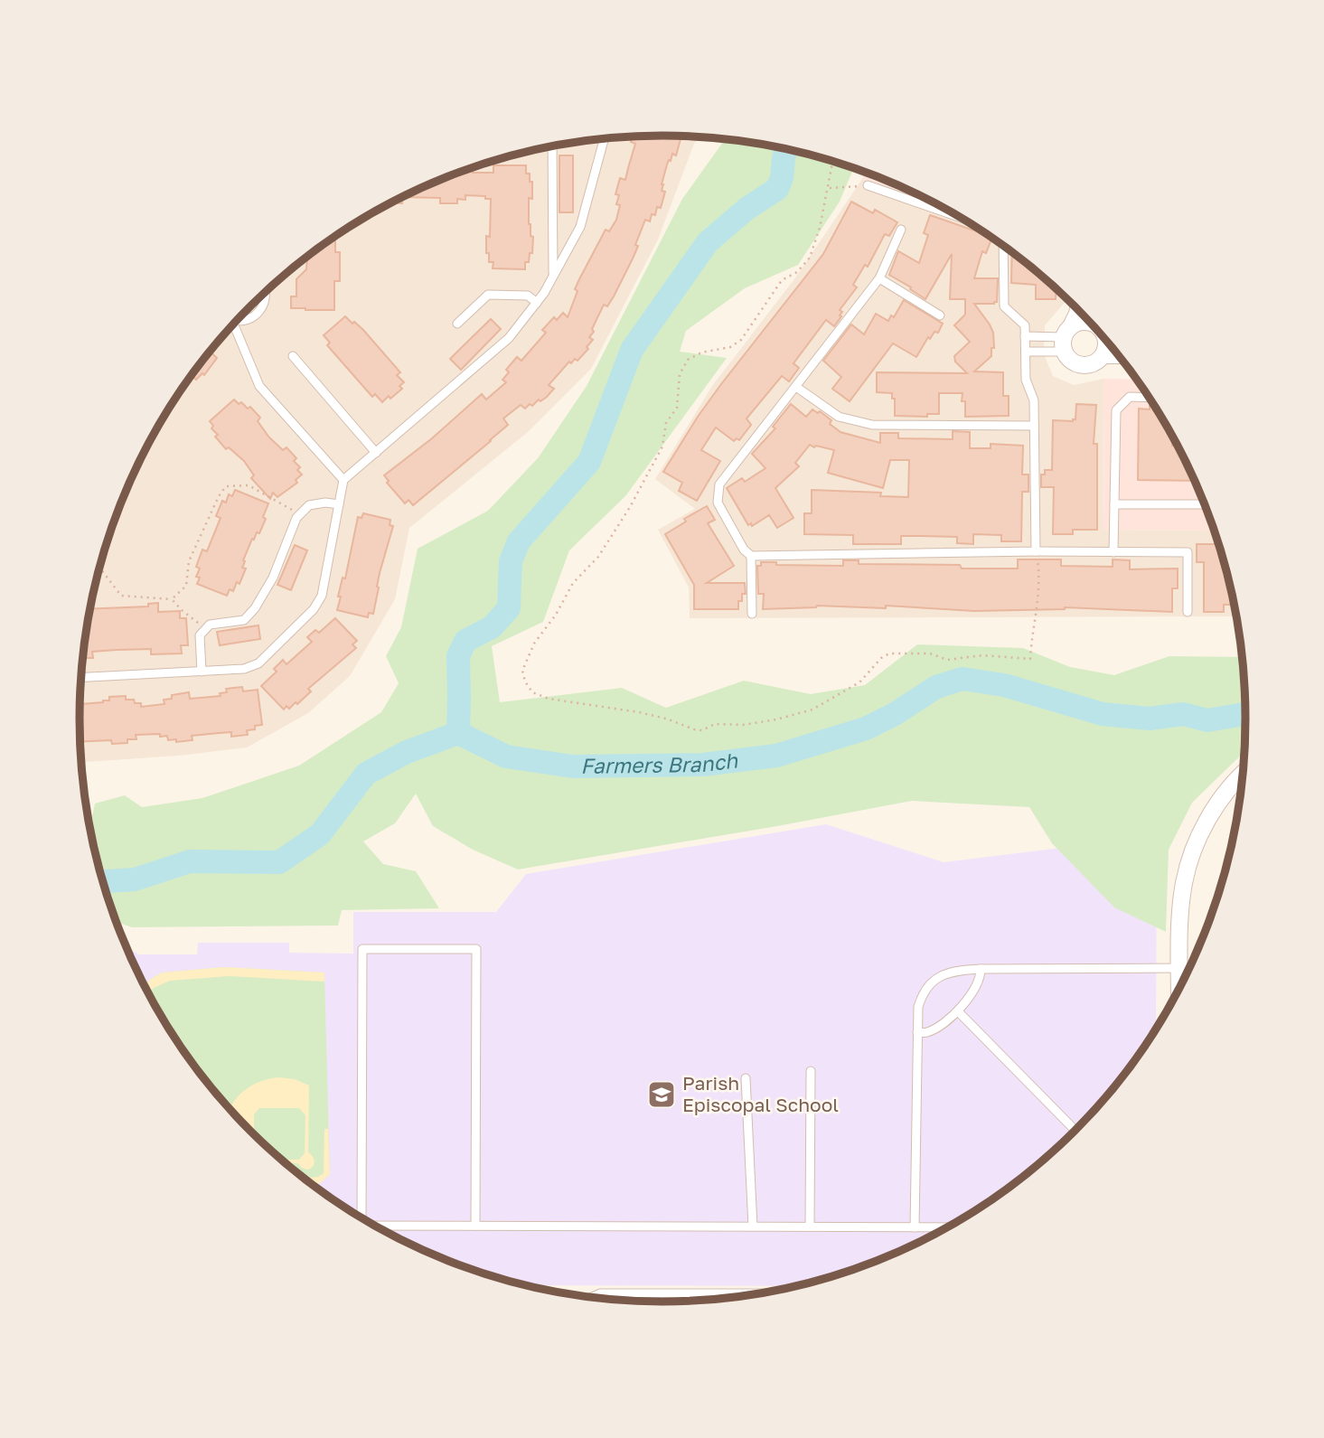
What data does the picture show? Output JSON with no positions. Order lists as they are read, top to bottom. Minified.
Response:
{"water":["Farmers Branch"],"places":{"school or university":["Parish Episcopal School"]}}
